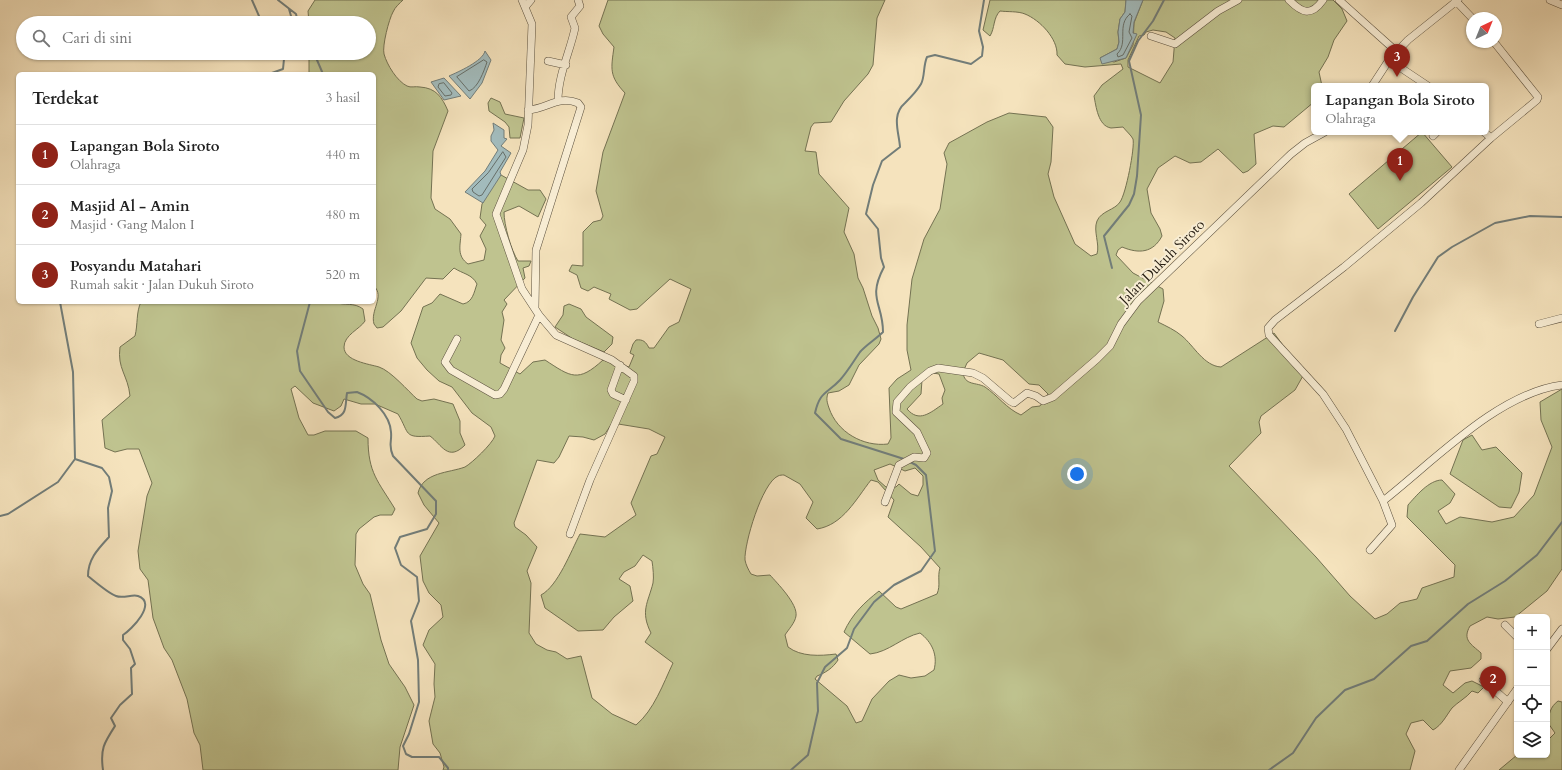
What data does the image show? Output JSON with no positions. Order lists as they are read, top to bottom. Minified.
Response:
{"streets":{"street":["Jalan Dukuh Siroto"]},"north":"top right","page":{"search":"Cari di sini","pins":["3","1","2"],"heading":["Terdekat","3 hasil"],"popup":["Lapangan Bola Siroto","Olahraga"],"list":[{"mark":"1","name":"Lapangan Bola Siroto","note":"Olahraga","value":"440 m"},{"mark":"2","name":"Masjid Al - Amin","note":"Masjid · Gang Malon I","value":"480 m"},{"mark":"3","name":"Posyandu Matahari","note":"Rumah sakit · Jalan Dukuh Siroto","value":"520 m"}],"map_buttons":["+","−"]}}
